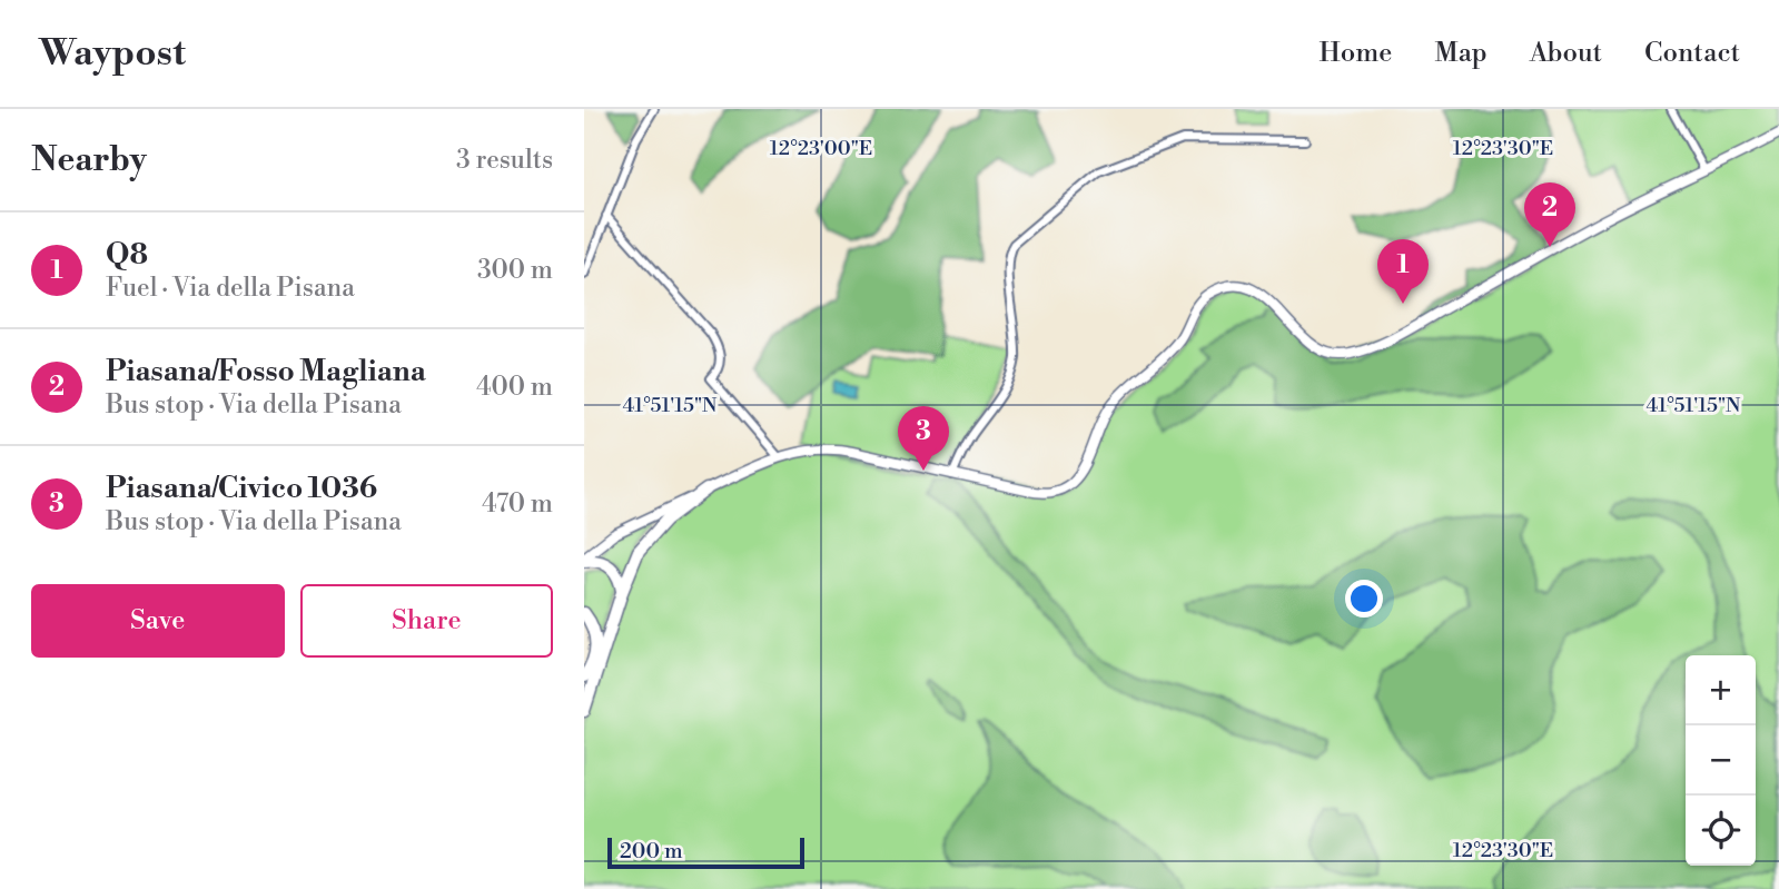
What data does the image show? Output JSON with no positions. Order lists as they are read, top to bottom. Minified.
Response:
{"scale_bar":"200 m","page":{"header":"Waypost","nav":["Home","Map","About","Contact"],"heading":["Nearby","3 results"],"pins":["2","1","3"],"list":[{"mark":"1","name":"Q8","note":"Fuel · Via della Pisana","value":"300 m"},{"mark":"2","name":"Piasana/Fosso Magliana","note":"Bus stop · Via della Pisana","value":"400 m"},{"mark":"3","name":"Piasana/Civico 1036","note":"Bus stop · Via della Pisana","value":"470 m"}],"buttons":["Save","Share"],"map_buttons":["+","−"],"scale":"200 m"},"coordinates":["12°23'00\"E","12°23'30\"E","41°51'15\"N"]}
